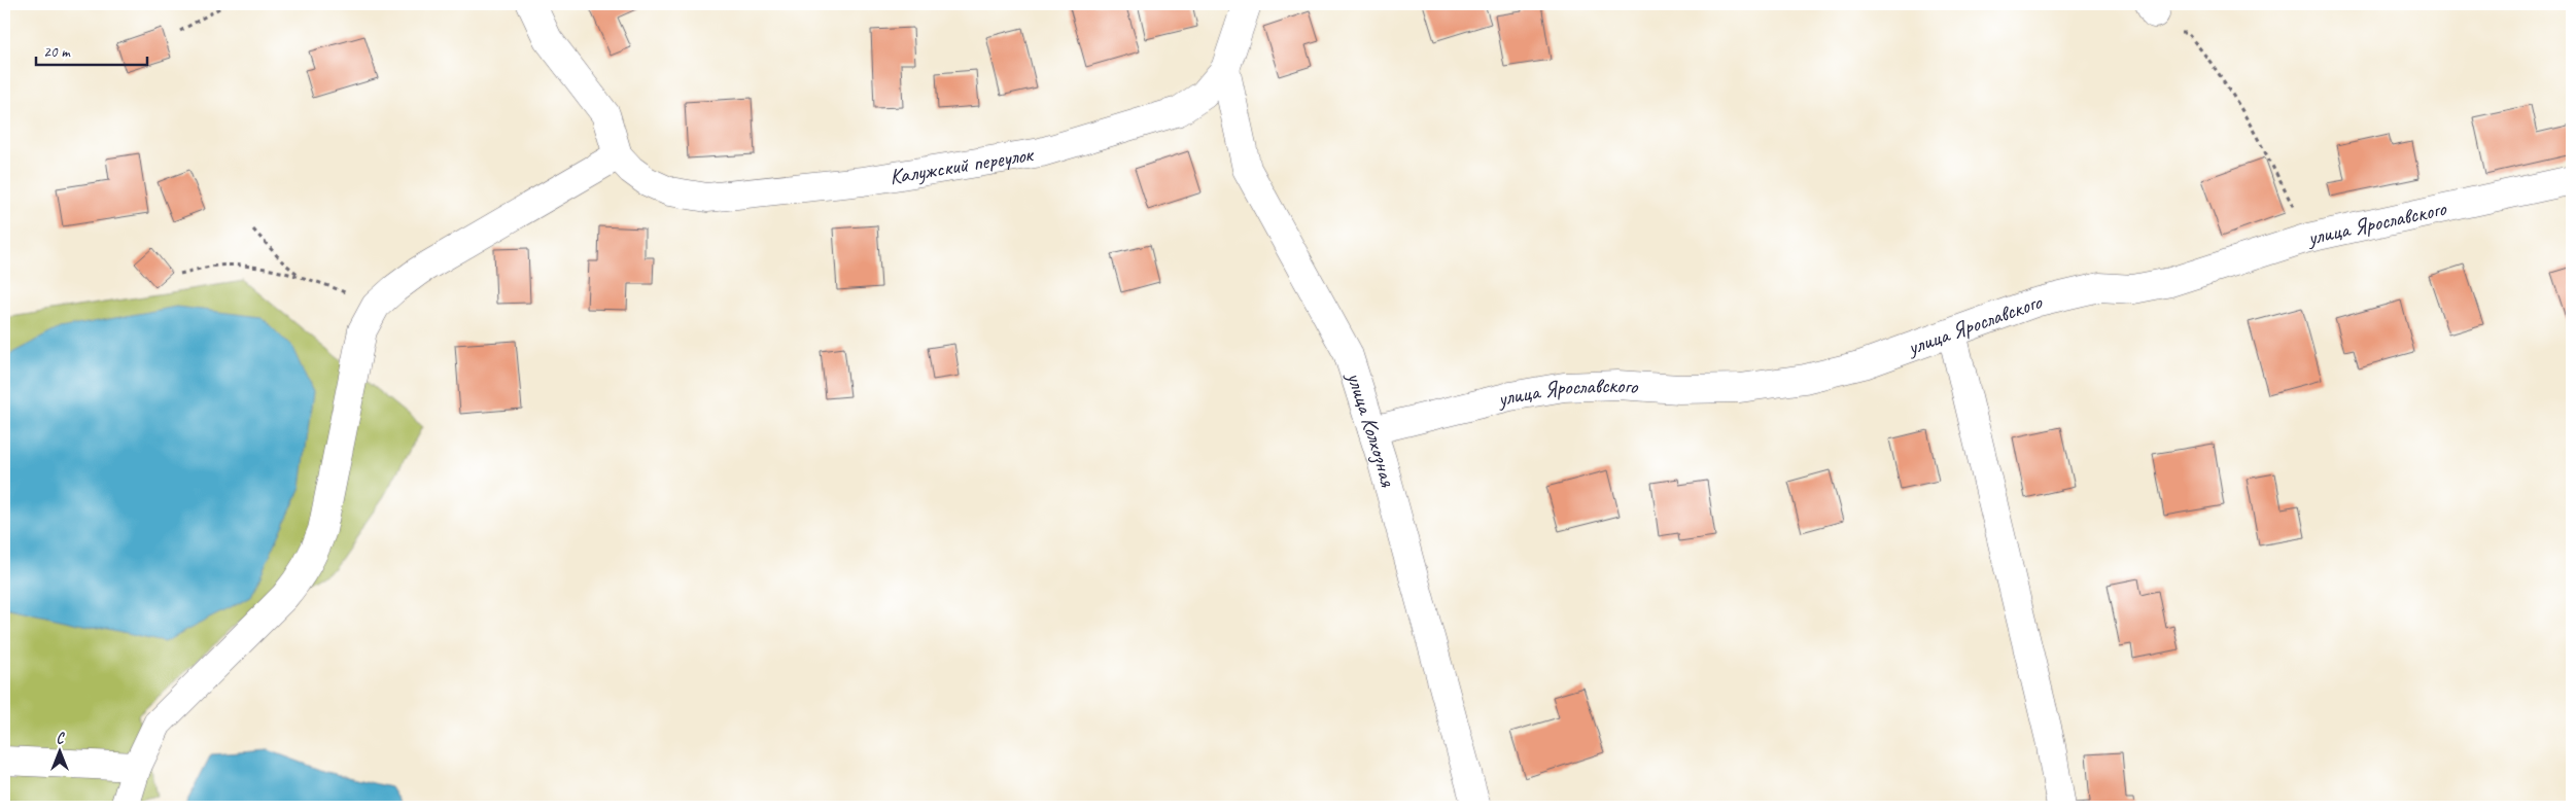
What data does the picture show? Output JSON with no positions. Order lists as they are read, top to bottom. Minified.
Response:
{"streets":{"street":["Калужский переулок","улица Ярославского","улица Колхозная"]},"crossings":[["Калужский переулок","улица Колхозная"],["улица Ярославского","улица Колхозная"]],"scale_bar":"20 m","north":"top"}
